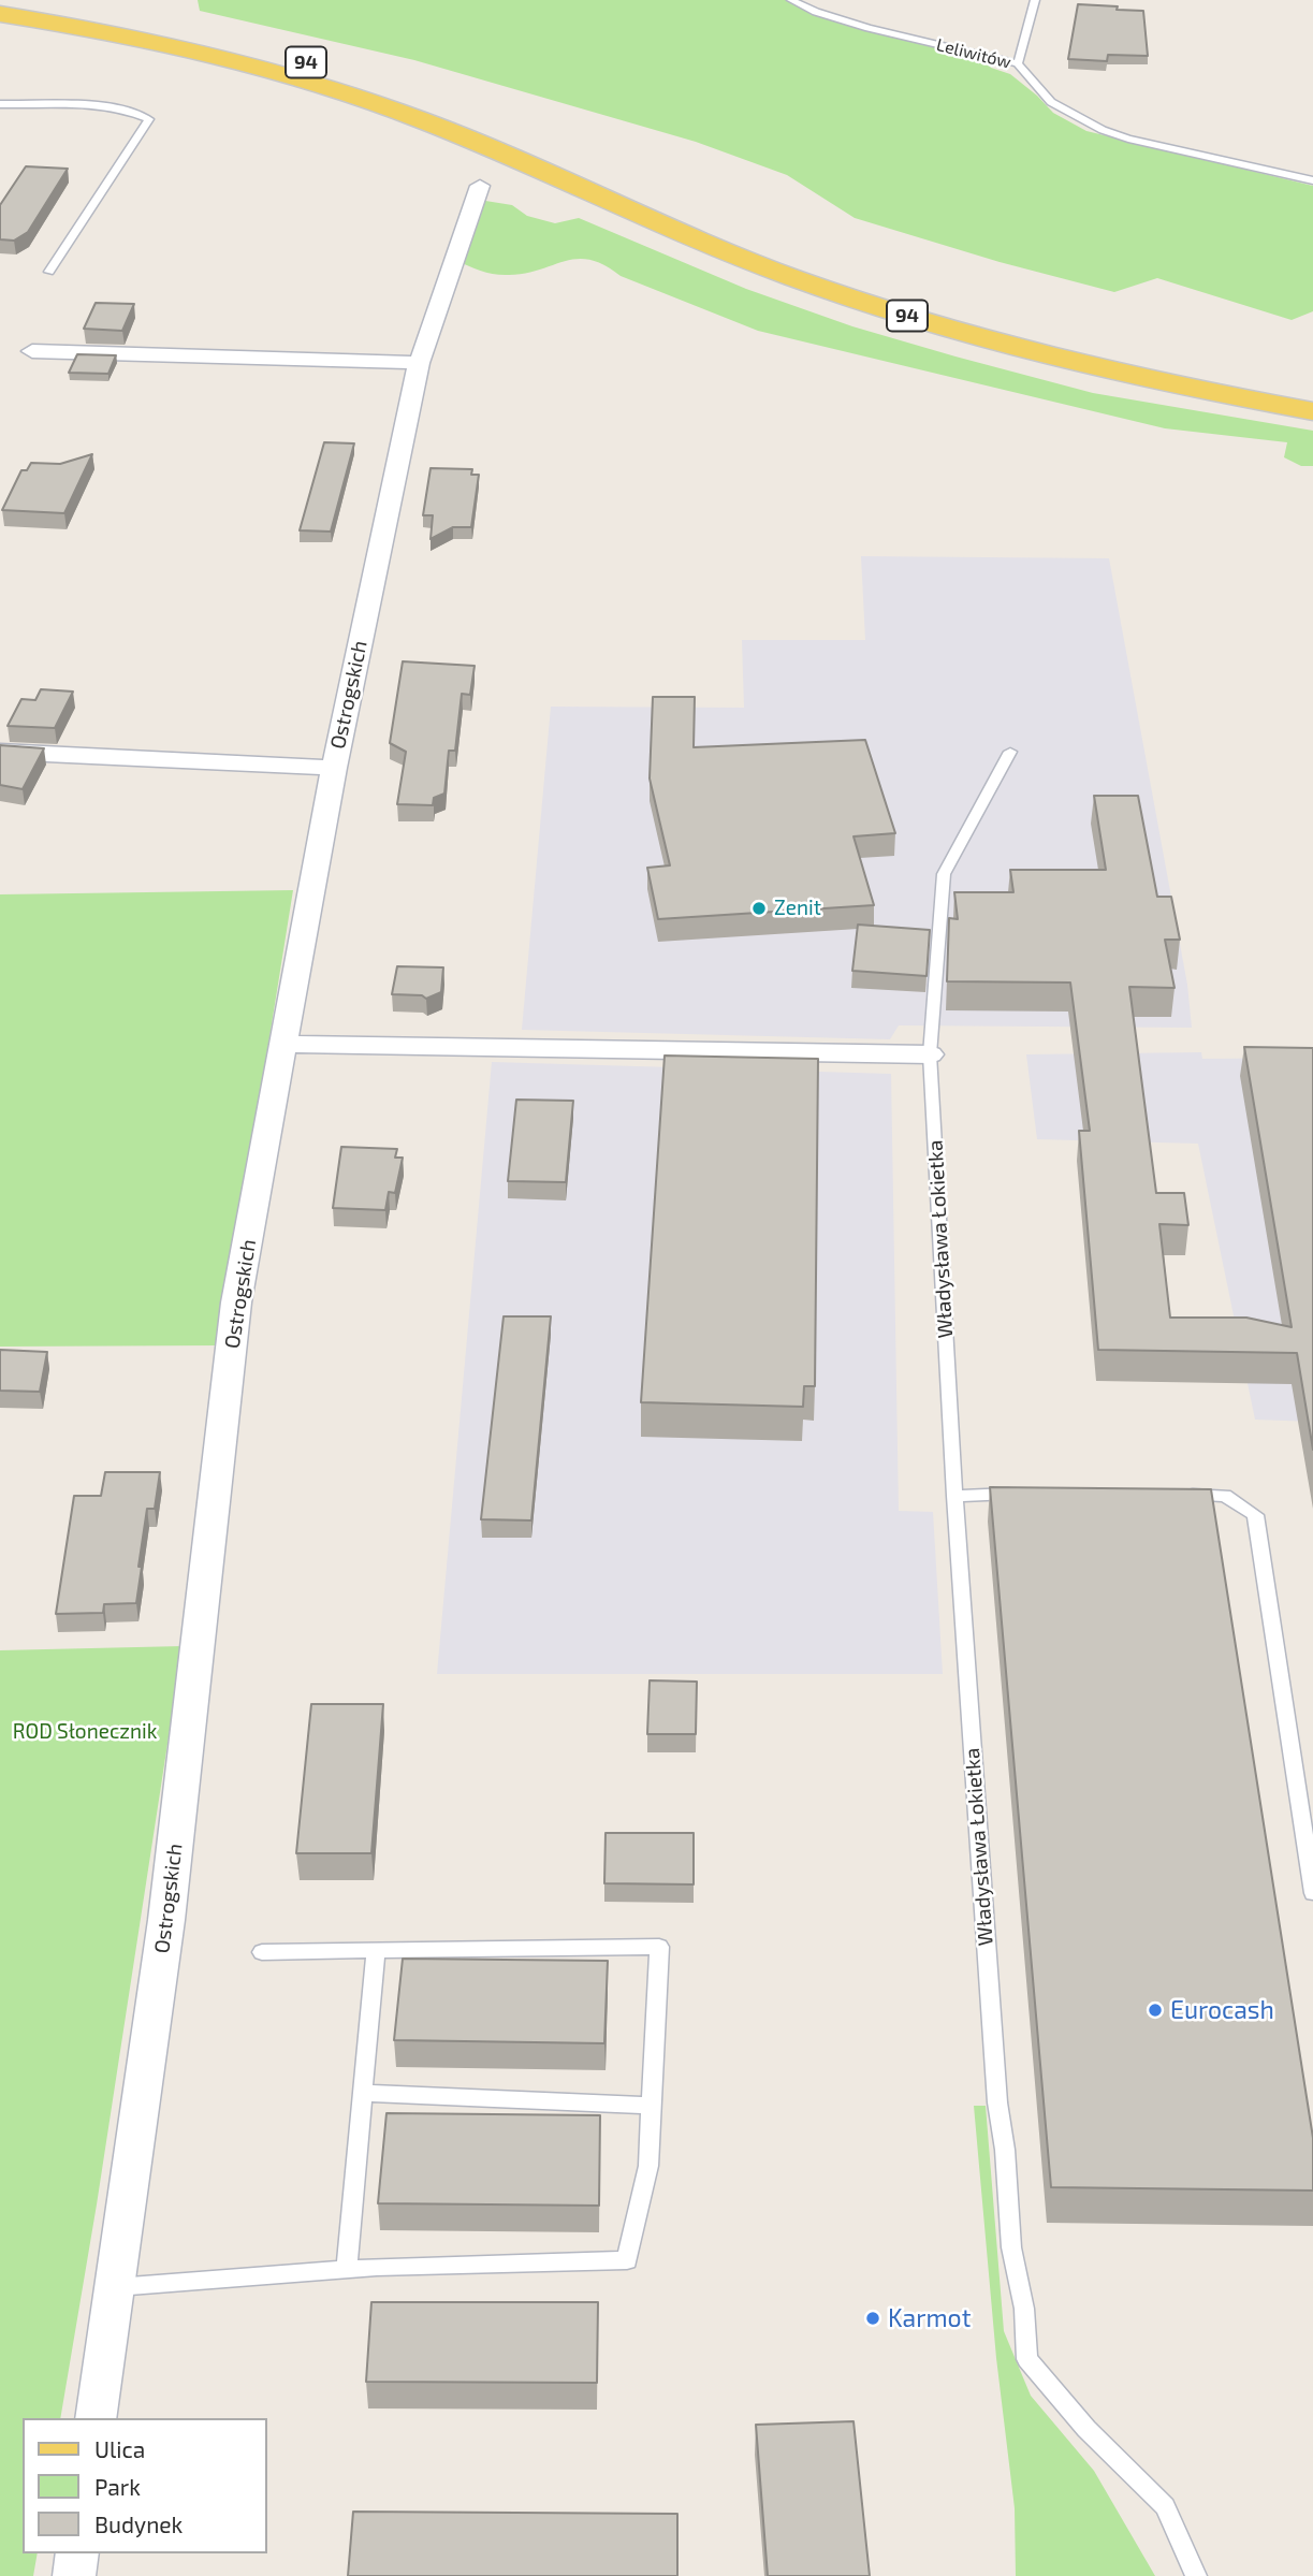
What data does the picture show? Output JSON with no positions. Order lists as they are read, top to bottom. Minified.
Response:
{"streets":{"main road":["94"],"street":["Ostrogskich"],"lane":["Leliwitów","Władysława Łokietka"]},"parks":["ROD Słonecznik"],"places":["Zenit","Eurocash","Karmot"],"legend":["Ulica","Park","Budynek"]}
